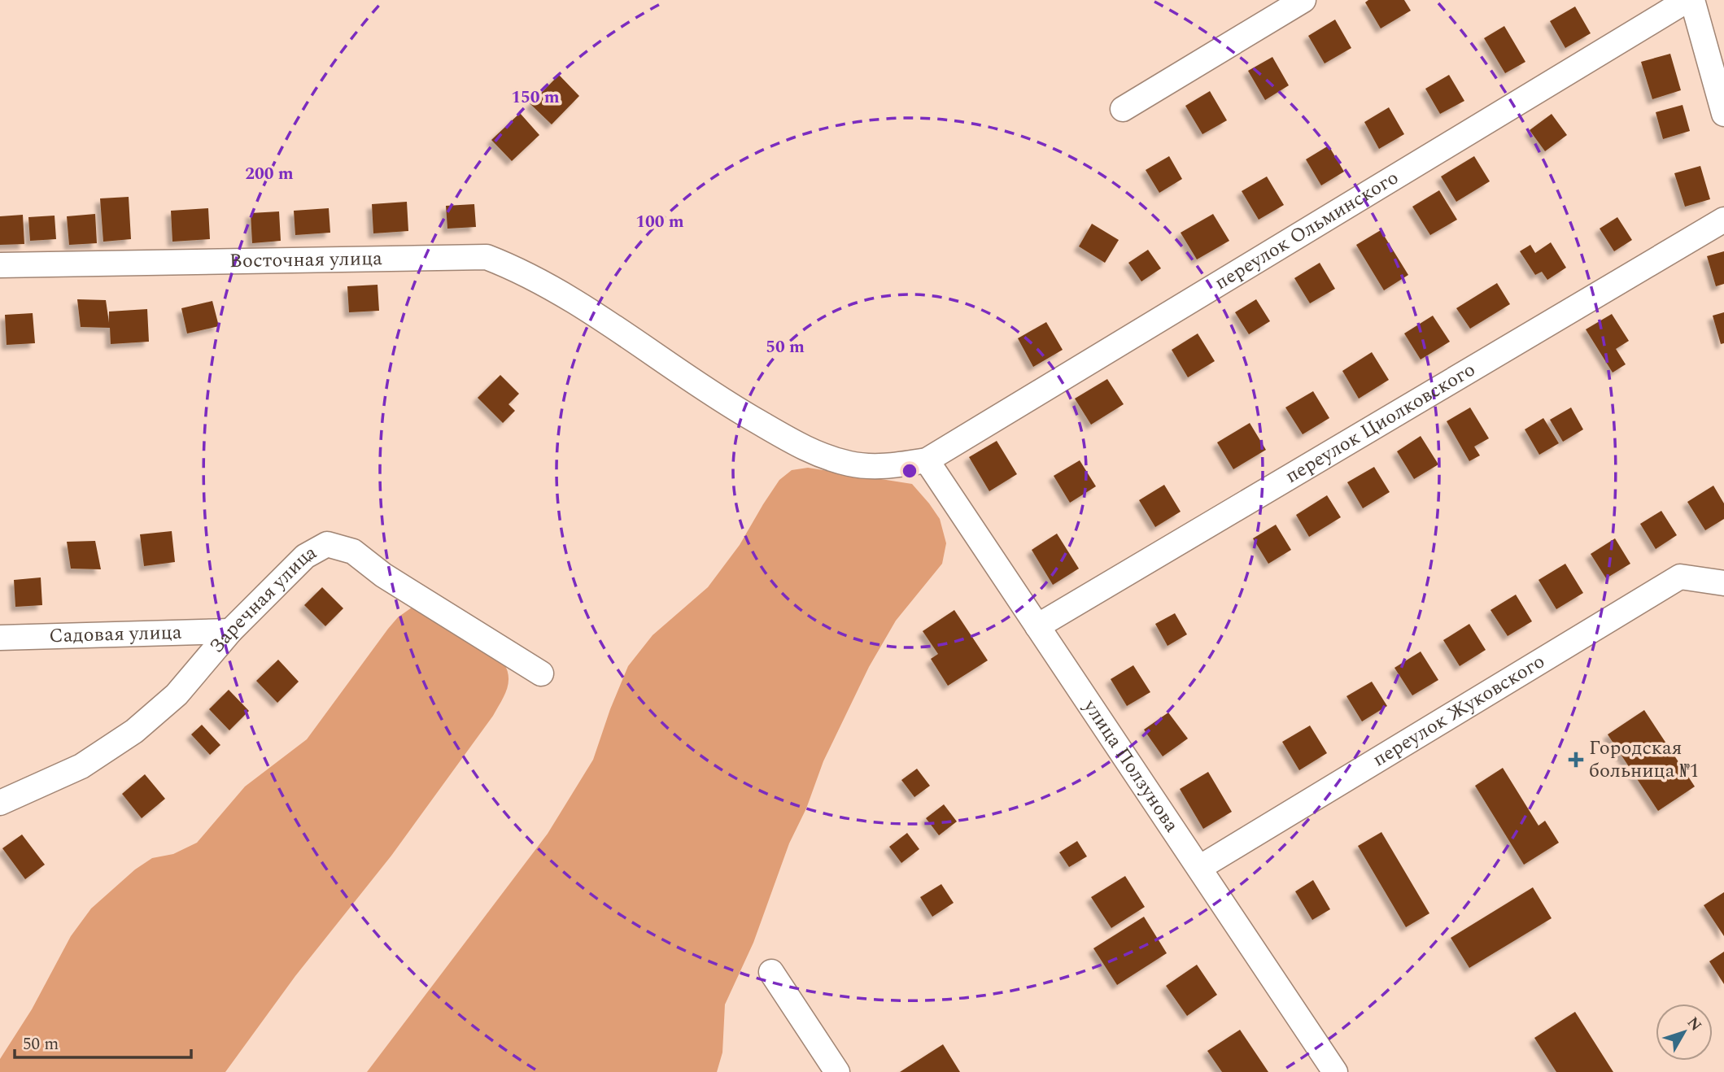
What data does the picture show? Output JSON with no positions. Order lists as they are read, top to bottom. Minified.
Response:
{"streets":{"street":["переулок Ольминского","Восточная улица","переулок Циолковского","Заречная улица","Садовая улица","переулок Жуковского","улица Ползунова"]},"crossings":[["переулок Ольминского","Восточная улица"],["переулок Ольминского","улица Ползунова"],["Восточная улица","улица Ползунова"],["переулок Циолковского","улица Ползунова"],["Заречная улица","Садовая улица"],["переулок Жуковского","улица Ползунова"]],"places":{"health":["Городская больница №1"]},"scale_bar":"50 m","north":"top right","rings":["150 m","200 m","100 m","50 m"]}
